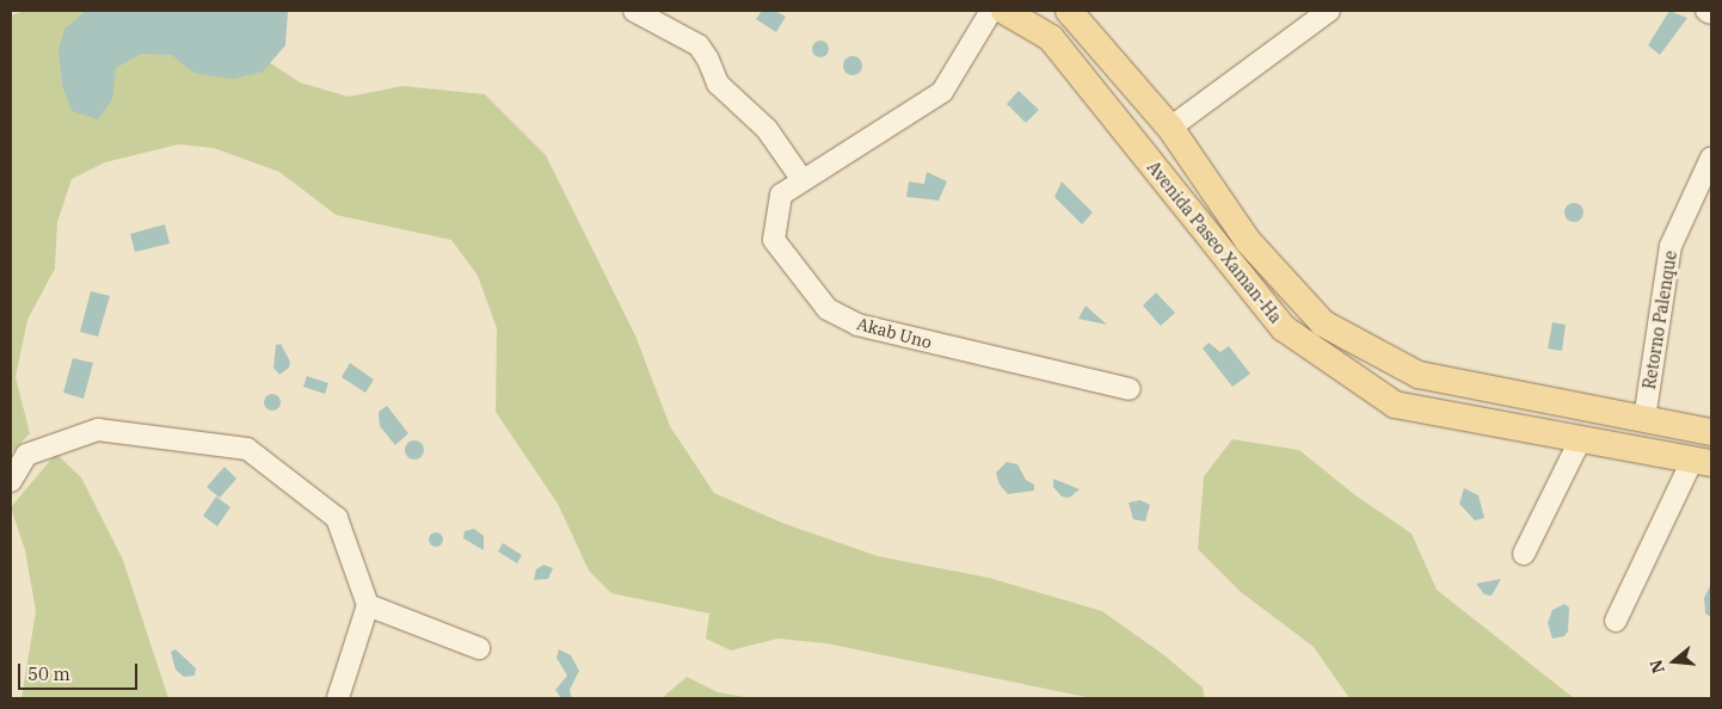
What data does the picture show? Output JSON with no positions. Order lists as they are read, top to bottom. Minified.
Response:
{"streets":{"main road":["Avenida Paseo Xaman-Ha"],"street":["Retorno Palenque","Akab Uno"]},"crossings":[["Avenida Paseo Xaman-Ha","Retorno Palenque"]],"scale_bar":"50 m","north":"left"}
